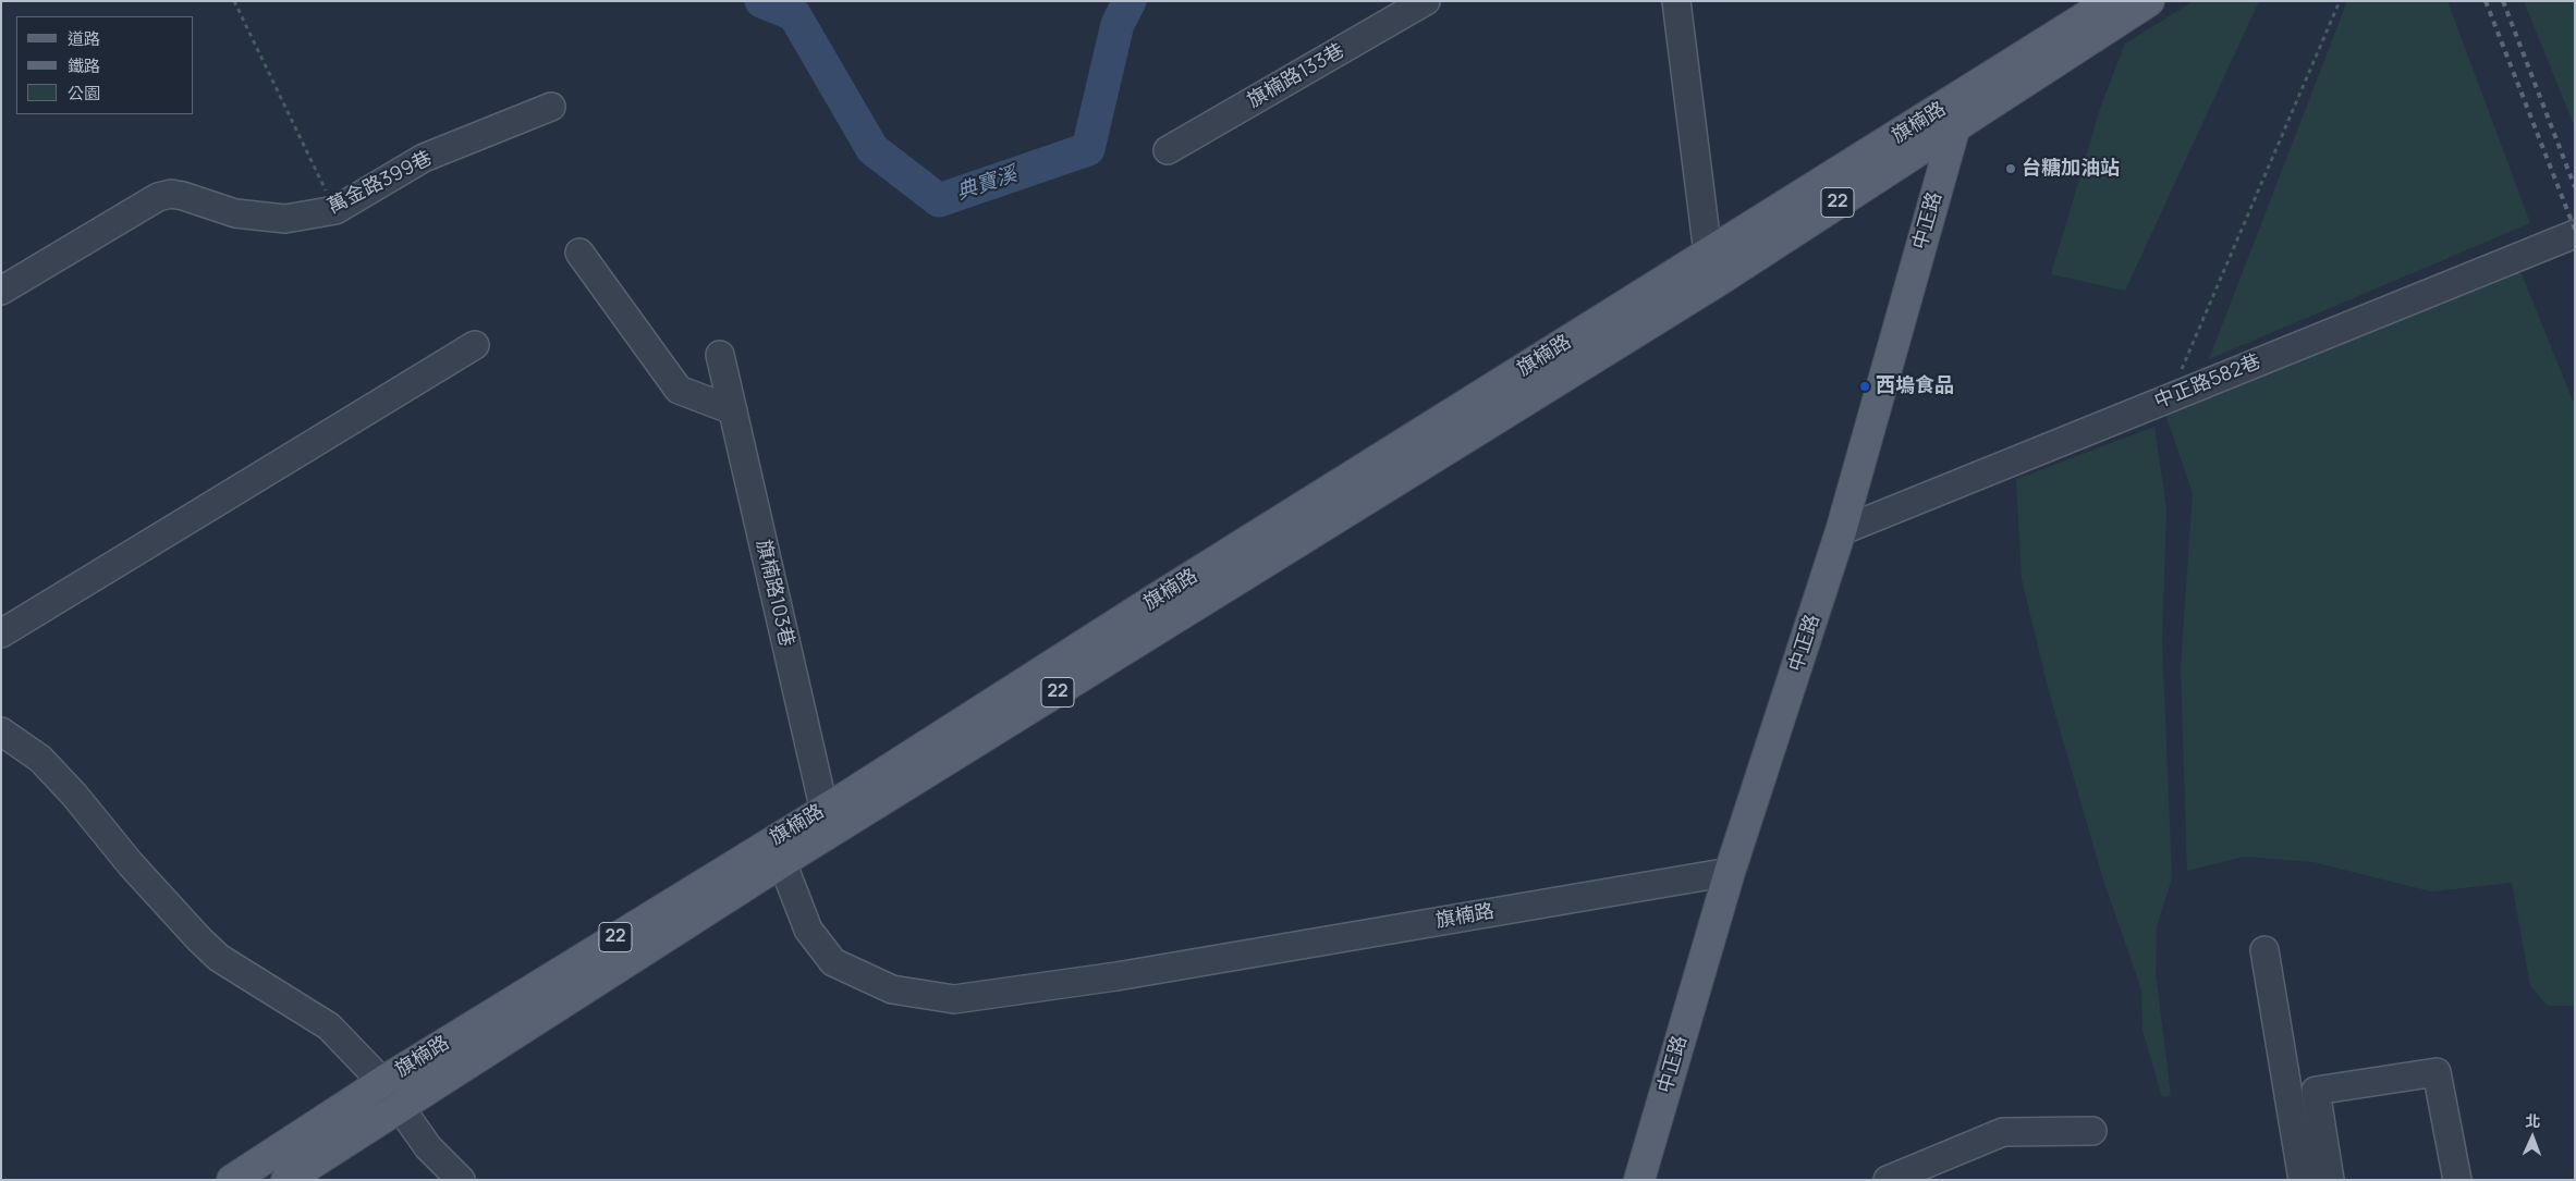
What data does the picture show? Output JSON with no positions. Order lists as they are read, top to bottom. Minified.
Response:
{"streets":{"main road":["旗楠路","22","中正路"],"street":["旗楠路133巷","萬金路399巷","中正路582巷","旗楠路103巷"]},"crossings":[["旗楠路","中正路"],["旗楠路","旗楠路103巷"],["中正路","中正路582巷"]],"water":["典寶溪"],"places":["台糖加油站","西塢食品"],"legend":["道路","鐵路","公園"],"north":"top"}
